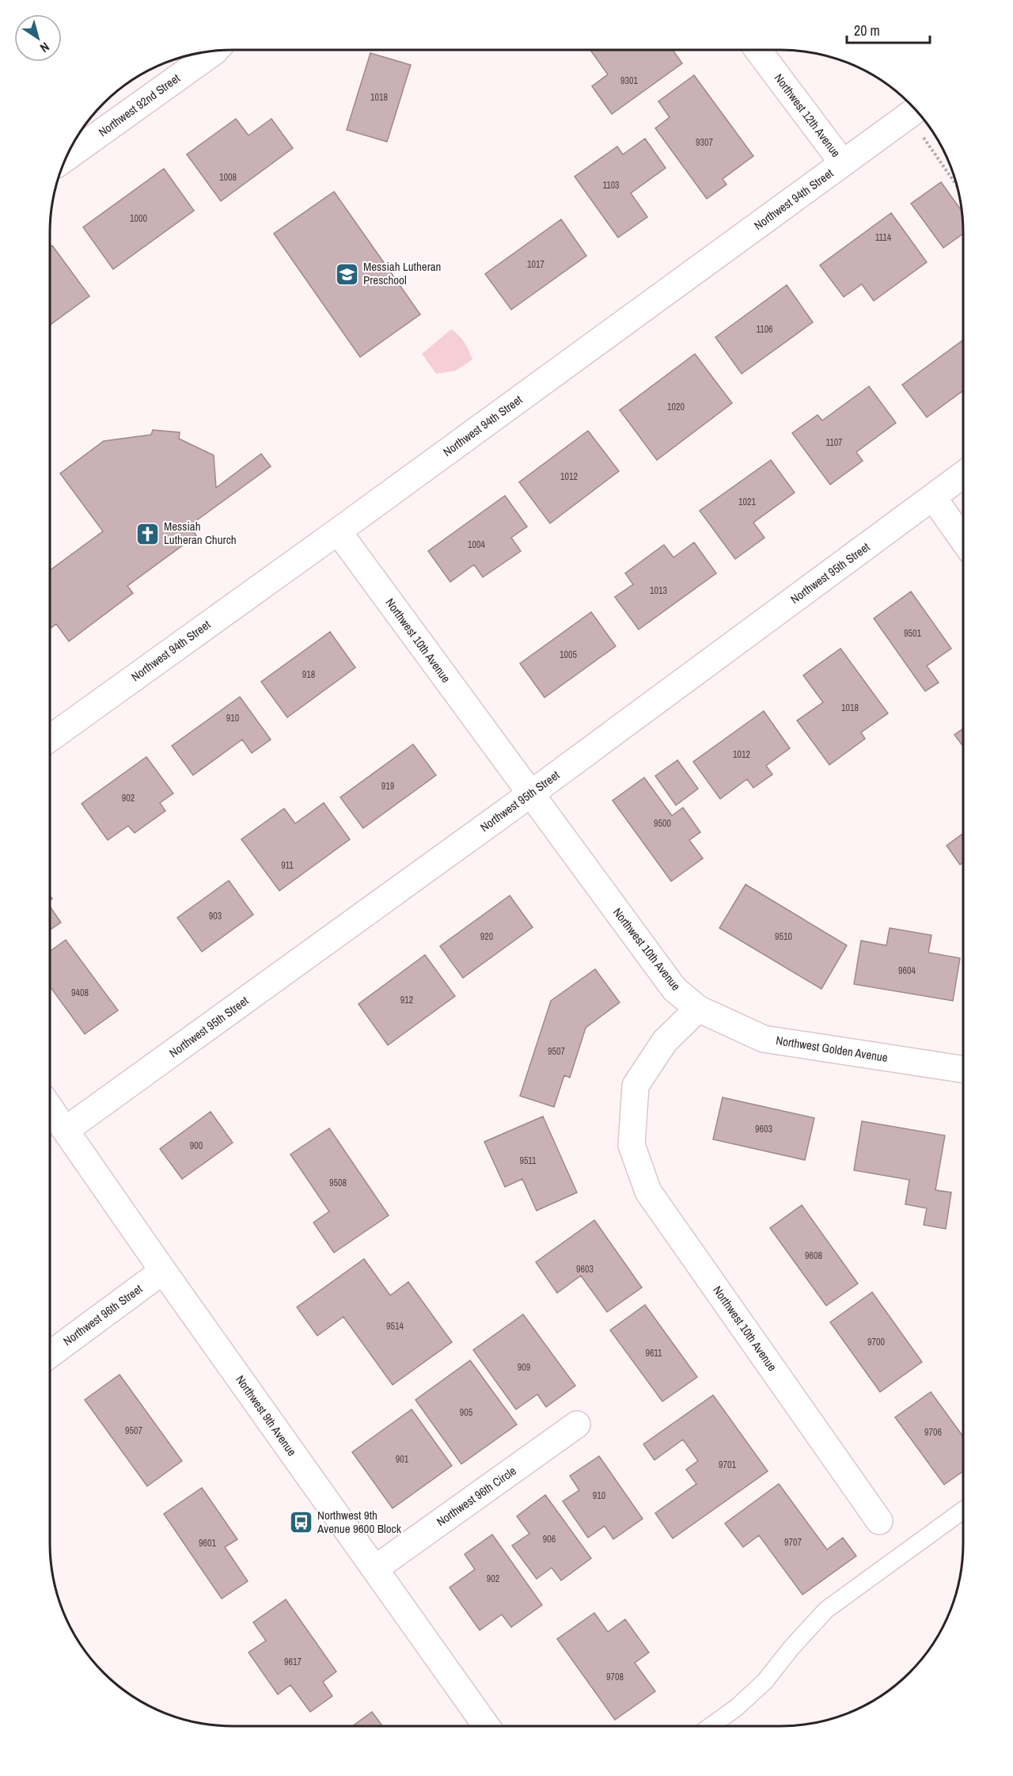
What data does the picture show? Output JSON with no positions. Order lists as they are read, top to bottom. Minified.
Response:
{"streets":{"street":["Northwest 92nd Street","Northwest 12th Avenue","Northwest 94th Street","Northwest 95th Street","Northwest 10th Avenue","Northwest Golden Avenue","Northwest 96th Street","Northwest 9th Avenue","Northwest 96th Circle"]},"crossings":[["Northwest 12th Avenue","Northwest 94th Street"],["Northwest 94th Street","Northwest 10th Avenue"],["Northwest 95th Street","Northwest 10th Avenue"],["Northwest 95th Street","Northwest 9th Avenue"],["Northwest 10th Avenue","Northwest Golden Avenue"],["Northwest 96th Street","Northwest 9th Avenue"],["Northwest 9th Avenue","Northwest 96th Circle"]],"places":{"school or university":["Messiah Lutheran Preschool"],"church":["Messiah Lutheran Church"],"bus stop":["Northwest 9th Avenue 9600 Block"]},"house_numbers":["9301","1018","9307","1008","1103","1000","1114","1017","1106","1020","1107","1012","1021","1004","1013","9501","1005","918","1018","910","1012","919","902","9500","911","903","920","9510","9604","9408","912","9507","9603","900","9511","9508","9608","9603","9514","9700","9611","909","905","9507","9706","901","9701","910","906","9707","9601","902","9617","9708"],"scale_bar":"20 m","north":"bottom right"}
